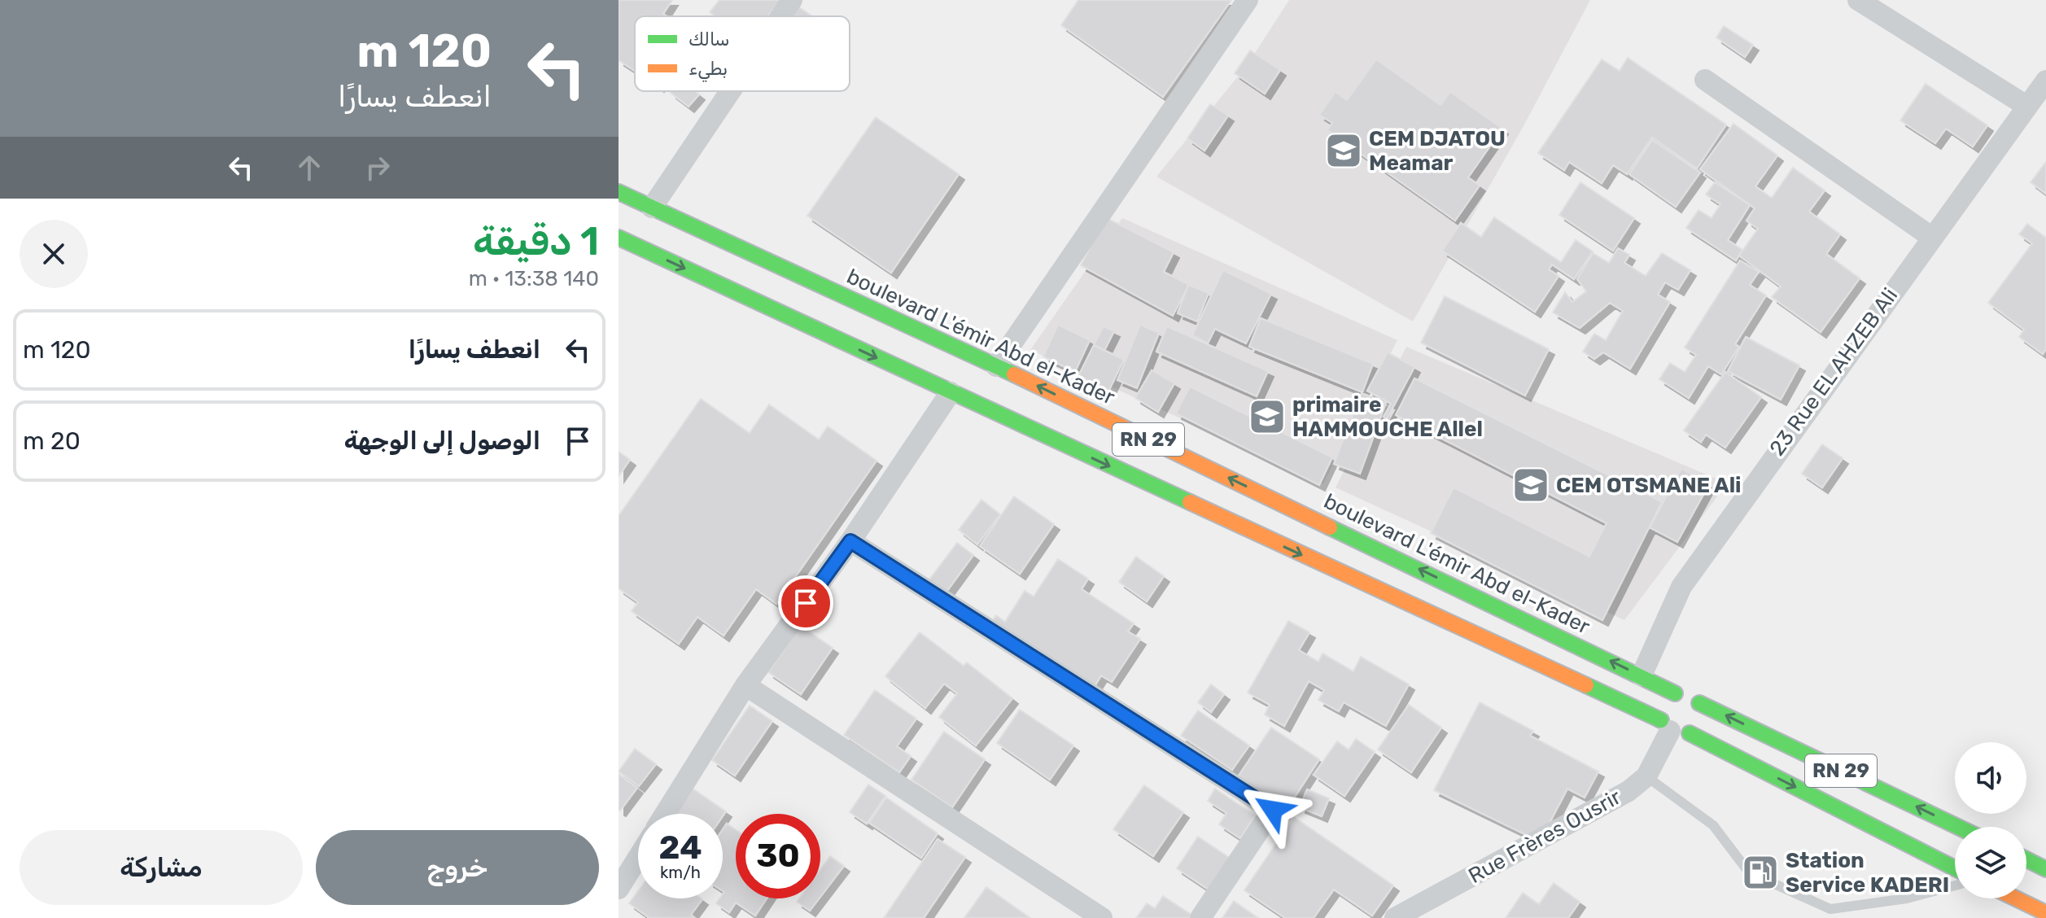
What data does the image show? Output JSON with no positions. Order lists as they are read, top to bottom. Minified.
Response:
{"streets":{"highway":["boulevard L'émir Abd el-Kader","RN 29"],"street":["23 Rue EL AHZEB Ali","Rue Frères Ousrir"]},"crossings":[["boulevard L'émir Abd el-Kader","23 Rue EL AHZEB Ali"],["boulevard L'émir Abd el-Kader","RN 29"],["boulevard L'émir Abd el-Kader","Rue Frères Ousrir"],["RN 29","Rue Frères Ousrir"]],"places":{"school or university":["CEM DJATOU Meamar","primaire HAMMOUCHE Allel","CEM OTSMANE Ali"],"fuel station":["Station Service KADERI"]},"legend":["سالك","بطيء"],"page":{"turn":["120 m","انعطف يسارًا"],"heading":["1 دقيقة","140 m · 13:38"],"list":[{"name":"انعطف يسارًا","value":"120 m"},{"name":"الوصول إلى الوجهة","value":"20 m"}],"speed":"24 km/h","limit":"30","buttons":["خروج","مشاركة"]}}
